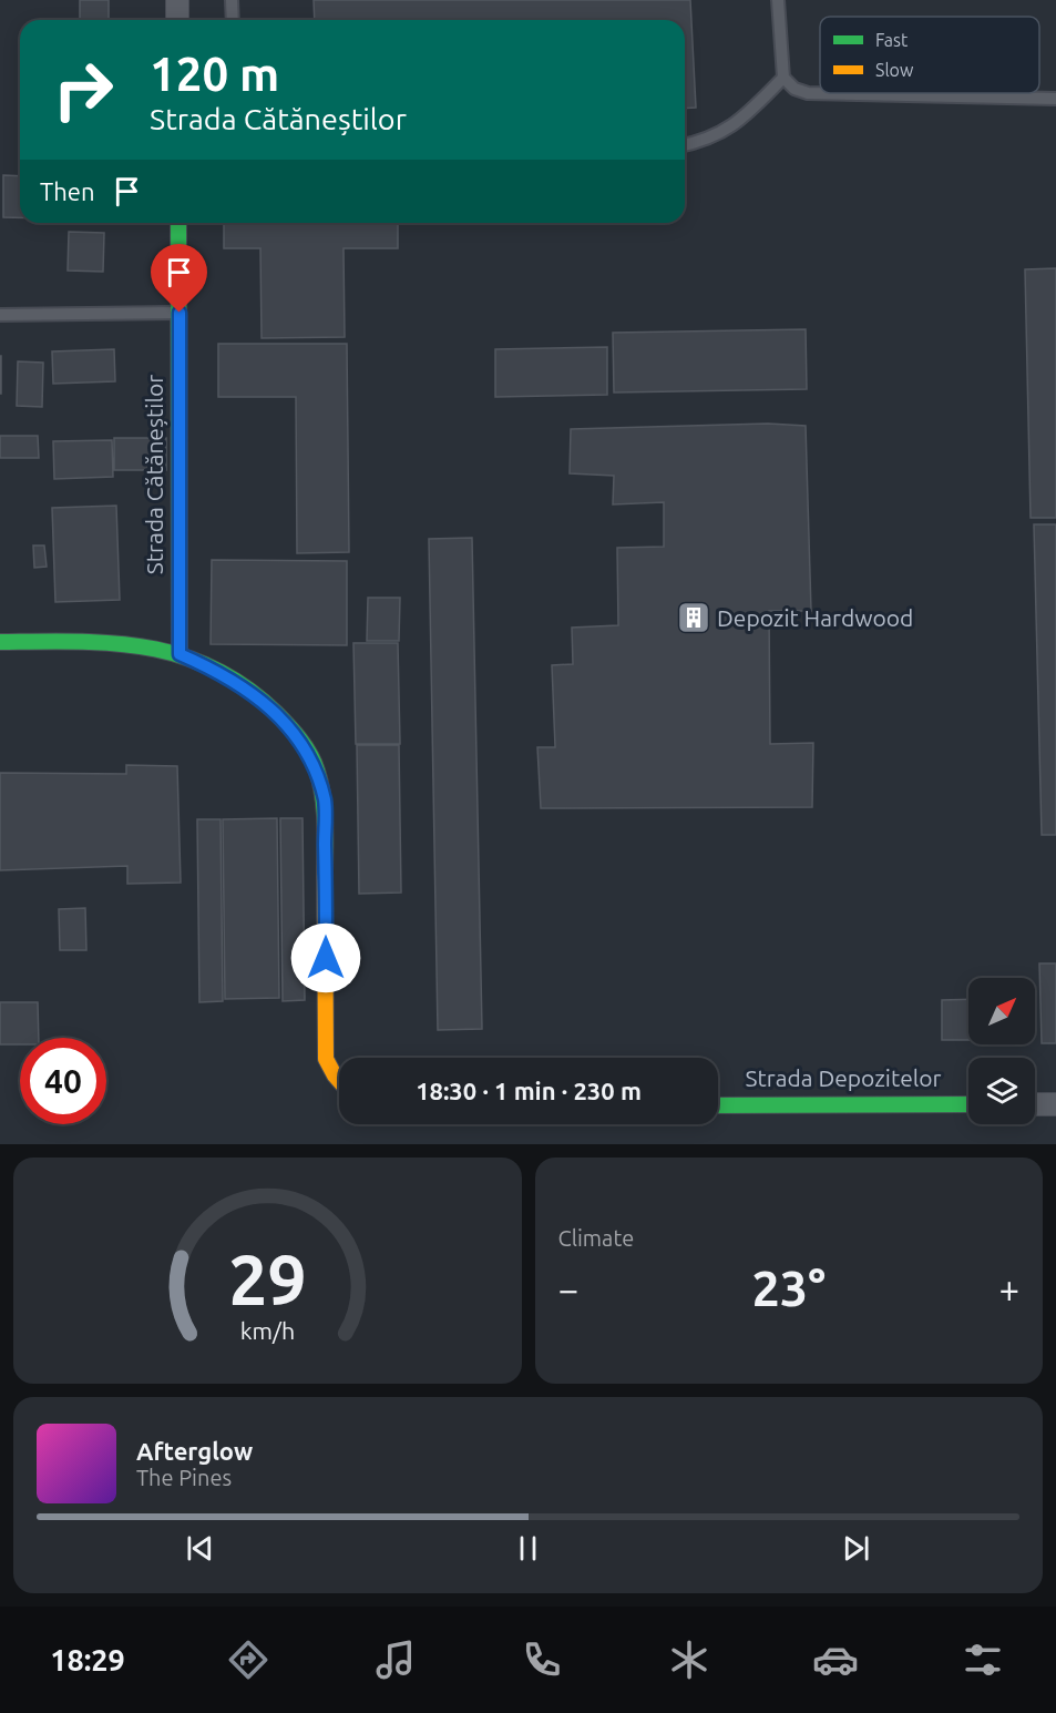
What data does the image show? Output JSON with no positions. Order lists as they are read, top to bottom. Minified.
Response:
{"streets":{"street":["Strada Cătăneștilor","Strada Depozitelor"]},"places":{"building":["Depozit Hardwood"]},"legend":["Fast","Slow"],"north":"top right","page":{"turn":["120 m","Strada Cătăneștilor"],"then":"Then","limit":"40","trip":"18:30 · 1 min · 230 m","tile":"Climate","heat":["−","23°","+"],"song":["Afterglow","The Pines"],"tabs":"18:29","gauge":["29","km/h"]}}
